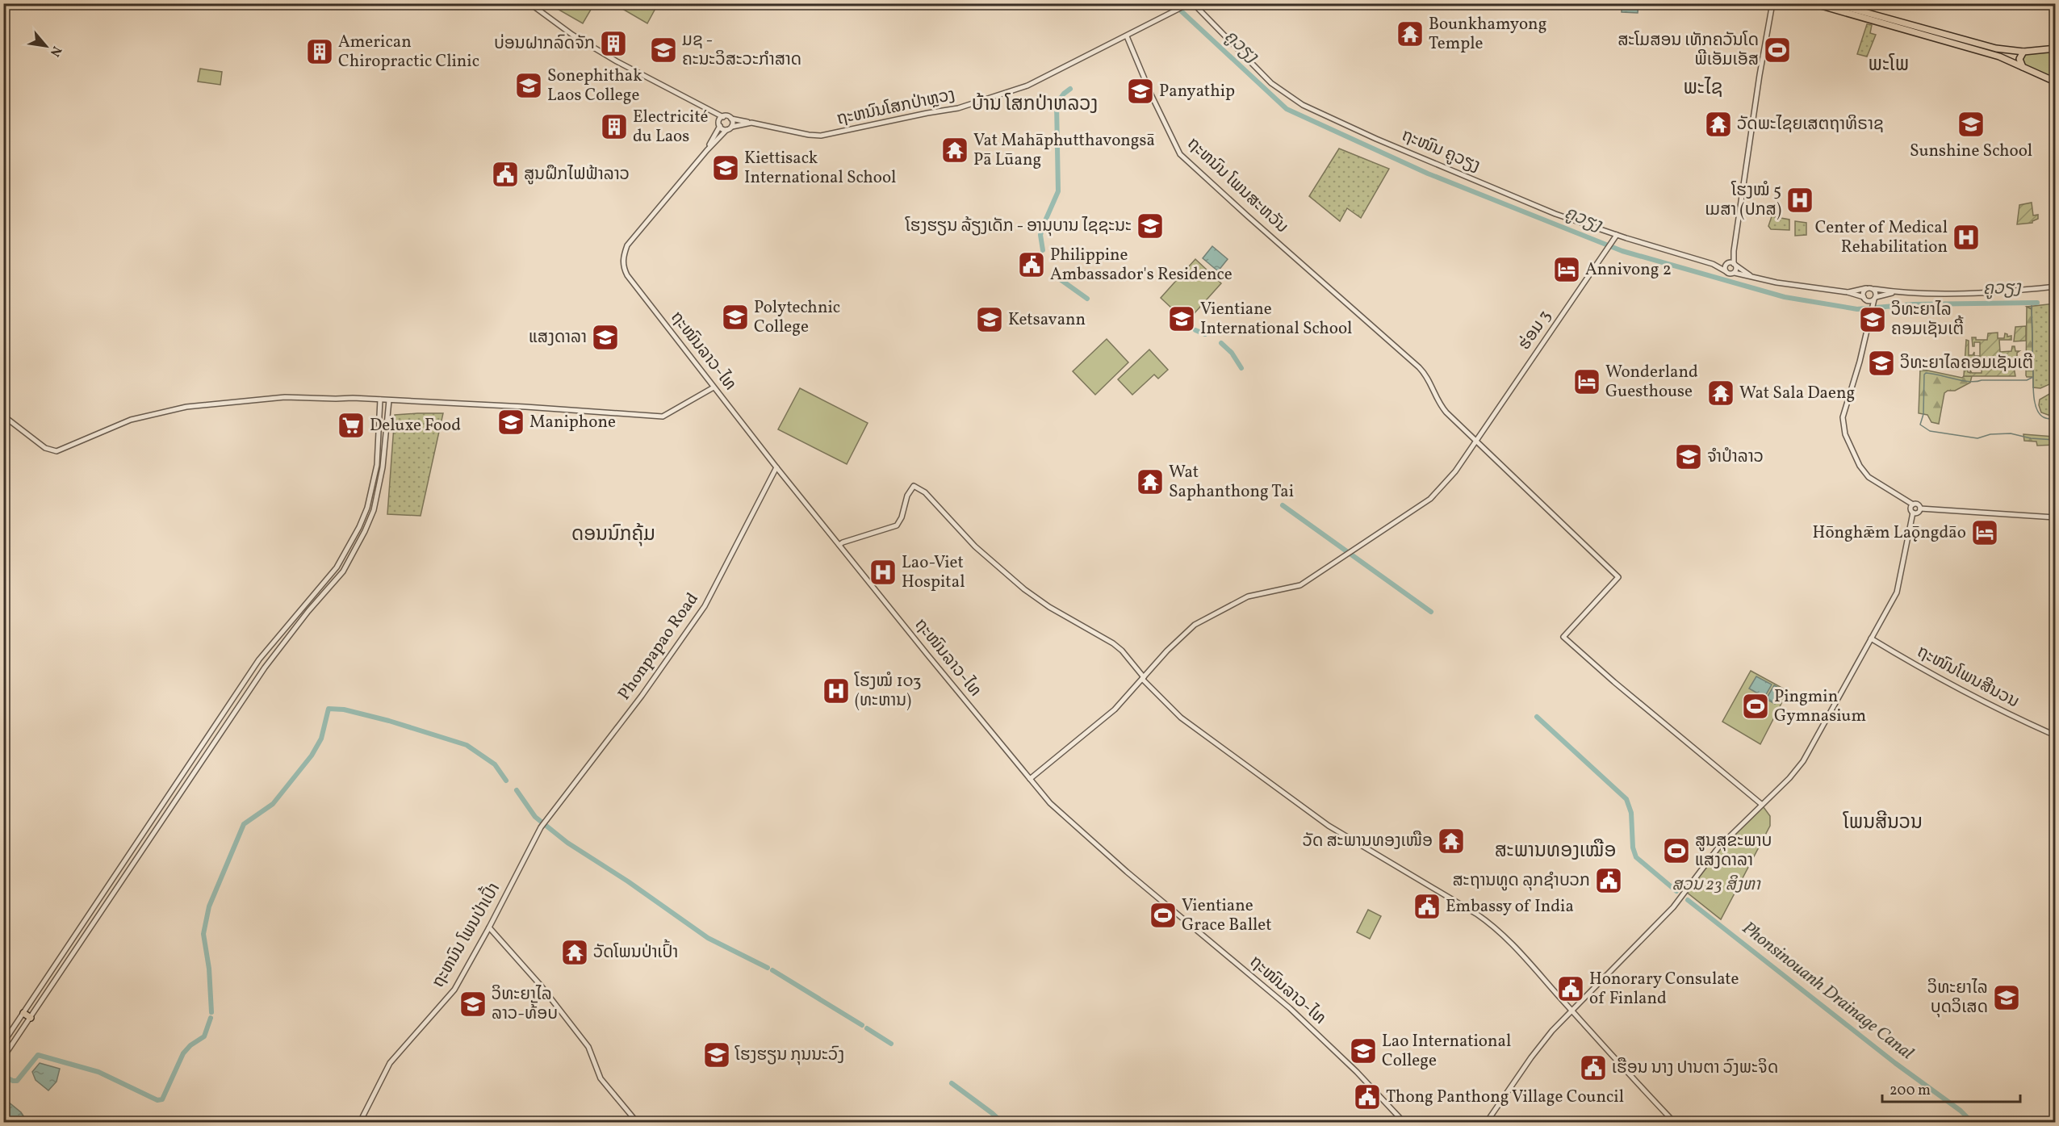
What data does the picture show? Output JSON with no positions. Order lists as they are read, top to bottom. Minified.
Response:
{"streets":{"street":["ຖະຫນົນໂສກປ່າຫຼວງ","ຖະໜົນ ຄູວຽງ","ຖະຫນົນ ໂພນສະຫວັນ","ຮ່ອມ 3","ຖະໜົນລາວ-ໄທ","Phonpapao Road","ຖະໜົນໂພນສີນວນ","ຖະຫນົນ ໂພນປ່າເປົ້າ"]},"crossings":[["ຖະຫນົນໂສກປ່າຫຼວງ","ຖະໜົນ ຄູວຽງ"],["ຖະຫນົນໂສກປ່າຫຼວງ","ຖະຫນົນ ໂພນສະຫວັນ"],["ຖະຫນົນໂສກປ່າຫຼວງ","ຖະໜົນລາວ-ໄທ"],["ຖະໜົນ ຄູວຽງ","ຮ່ອມ 3"],["ຖະຫນົນ ໂພນສະຫວັນ","ຮ່ອມ 3"],["ຮ່ອມ 3","ຖະໜົນລາວ-ໄທ"],["ຖະໜົນລາວ-ໄທ","Phonpapao Road"],["Phonpapao Road","ຖະຫນົນ ໂພນປ່າເປົ້າ"]],"districts":["ພະໂພ","ພະໄຊ","ບ້ານ ໂສກປ່າຫລວງ","ດອນນົກຄຸ້ມ","ໂພນສີນວນ","ສະພານທອງເໝືອ"],"water":["ຄູວຽງ","Phonsinouanh Drainage Canal"],"parks":["ສວນ 23 ສິງຫາ"],"places":{"temple":["Bounkhamyong Temple","ວັດພະໄຊຍເສຕຖາທິຣາຊ","Vat Mahāphutthavongsā Pā Lūang","Wat Sala Daeng","Wat Saphanthong Tai","ວັດ ສະພານທອງເໜືອ","ວັດໂພນປ່າເປົ້າ"],"building":["ບ່ອນຝາກລົດຈັກ","American Chiropractic Clinic","Electricité du Laos"],"school or university":["ມຊ - ຄະນະວິສະວະກຳສາດ","Sonephithak Laos College","Panyathip","Sunshine School","Kiettisack International School","ໂຮງຮຽນ ລ້ຽງເດັກ - ອານຸບານ ໄຊຊະນະ","Polytechnic College","Vientiane International School","Ketsavann","ວິທະຍາໄລ ຄອມເຊັນເຕີ້","ແສງດາລາ","ວິທະຍາໄລຄອມເຊັນເຕີ","Maniphone","ຈຳປຳລາວ","ວິທະຍາໄລ ບຸດວິເສດ","ວິທະຍາໄລ ລາວ-ທ້ັອບ","Lao International College","ໂຮງຮຽນ ກຸນນະວົງ"],"sports":["ສະໂມສອນ ເທັກຄວັນໂດ ພີເອັມເອັສ","Pingmin Gymnasium","ສູນສຸຂະພາບ ແສງດາລາ","Vientiane Grace Ballet"],"public building":["ສູນຝຶກໄຟຟ້າລາວ","Philippine Ambassador's Residence","ສະຖານທູດ ລຸກຊຳບວກ","Embassy of India","Honorary Consulate of Finland","ເຮືອນ ນາງ ປານຕາ ວົງພະຈິດ","Thong Panthong Village Council"],"hospital":["ໂຮງໝໍ 5 ເມສາ (ປກສ)","Center of Medical Rehabilitation","Lao-Viet Hospital","ໂຮງໝໍ 103 (ທະຫານ)"],"hotel":["Annivong 2","Wonderland Guesthouse","Hōnghǣm Laǭngdāo"],"supermarket":["Deluxe Food"]},"scale_bar":"200 m","north":"bottom right"}
